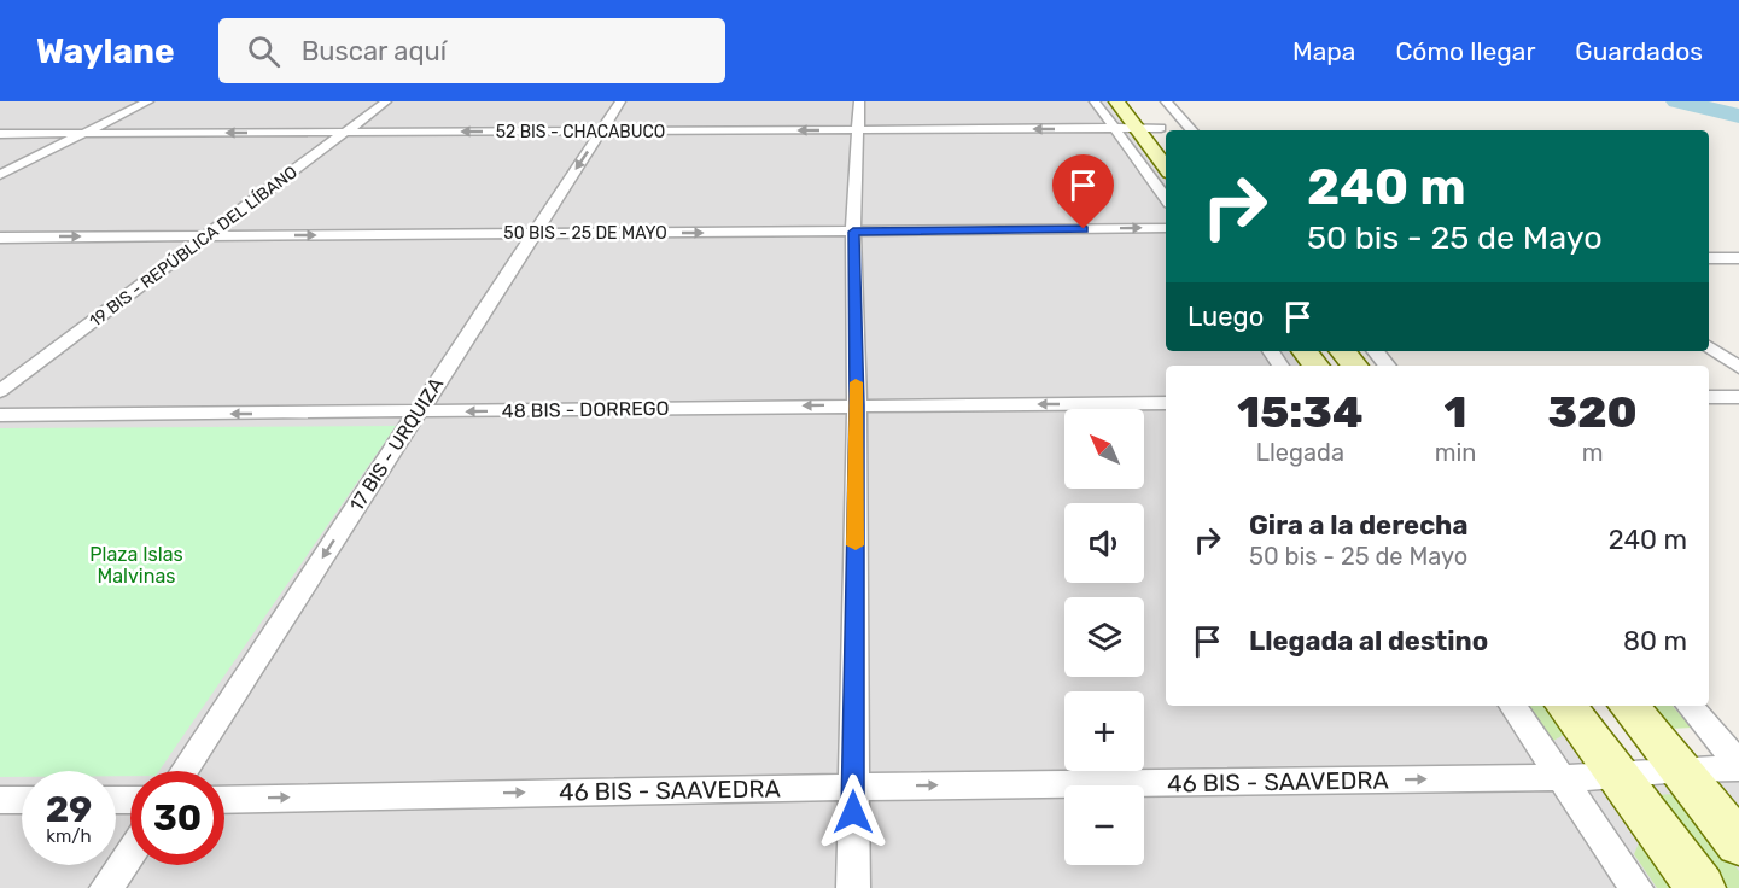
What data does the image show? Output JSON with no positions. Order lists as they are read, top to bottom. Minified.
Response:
{"streets":{"street":["52 BIS - CHACABUCO","50 BIS - 25 DE MAYO","19 BIS - REPÚBLICA DEL LÍBANO","48 BIS - DORREGO","17 BIS - URQUIZA","46 BIS - SAAVEDRA"]},"crossings":[["52 BIS - CHACABUCO","19 BIS - REPÚBLICA DEL LÍBANO"],["52 BIS - CHACABUCO","17 BIS - URQUIZA"],["50 BIS - 25 DE MAYO","19 BIS - REPÚBLICA DEL LÍBANO"],["50 BIS - 25 DE MAYO","17 BIS - URQUIZA"],["48 BIS - DORREGO","17 BIS - URQUIZA"]],"one_way":["52 BIS - CHACABUCO","50 BIS - 25 DE MAYO","48 BIS - DORREGO","17 BIS - URQUIZA","46 BIS - SAAVEDRA"],"parks":["Plaza Islas Malvinas"],"north":"top left","page":{"header":"Waylane","search":"Buscar aquí","nav":["Mapa","Cómo llegar","Guardados"],"turn":["240 m","50 bis - 25 de Mayo"],"then":"Luego","eta":["15:34","Llegada","1","min","320","m"],"map_buttons":["+","−"],"list":[{"name":"Gira a la derecha","note":"50 bis - 25 de Mayo","value":"240 m"},{"name":"Llegada al destino","value":"80 m"}],"speed":"29 km/h","limit":"30"}}
